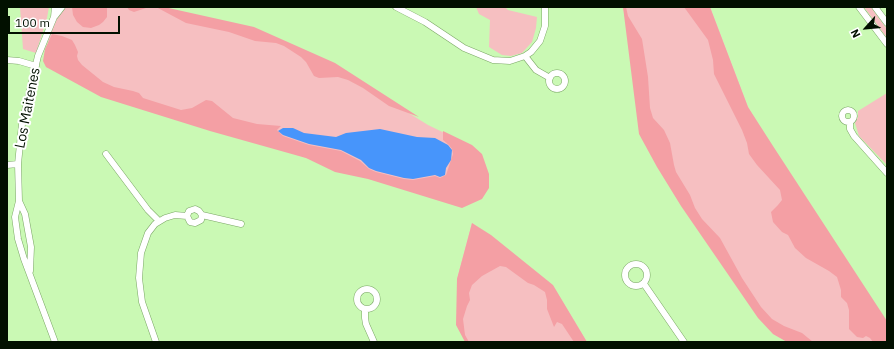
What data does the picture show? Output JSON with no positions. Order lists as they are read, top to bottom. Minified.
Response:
{"streets":{"street":["Los Maitenes"]},"scale_bar":"100 m","north":"bottom left"}
